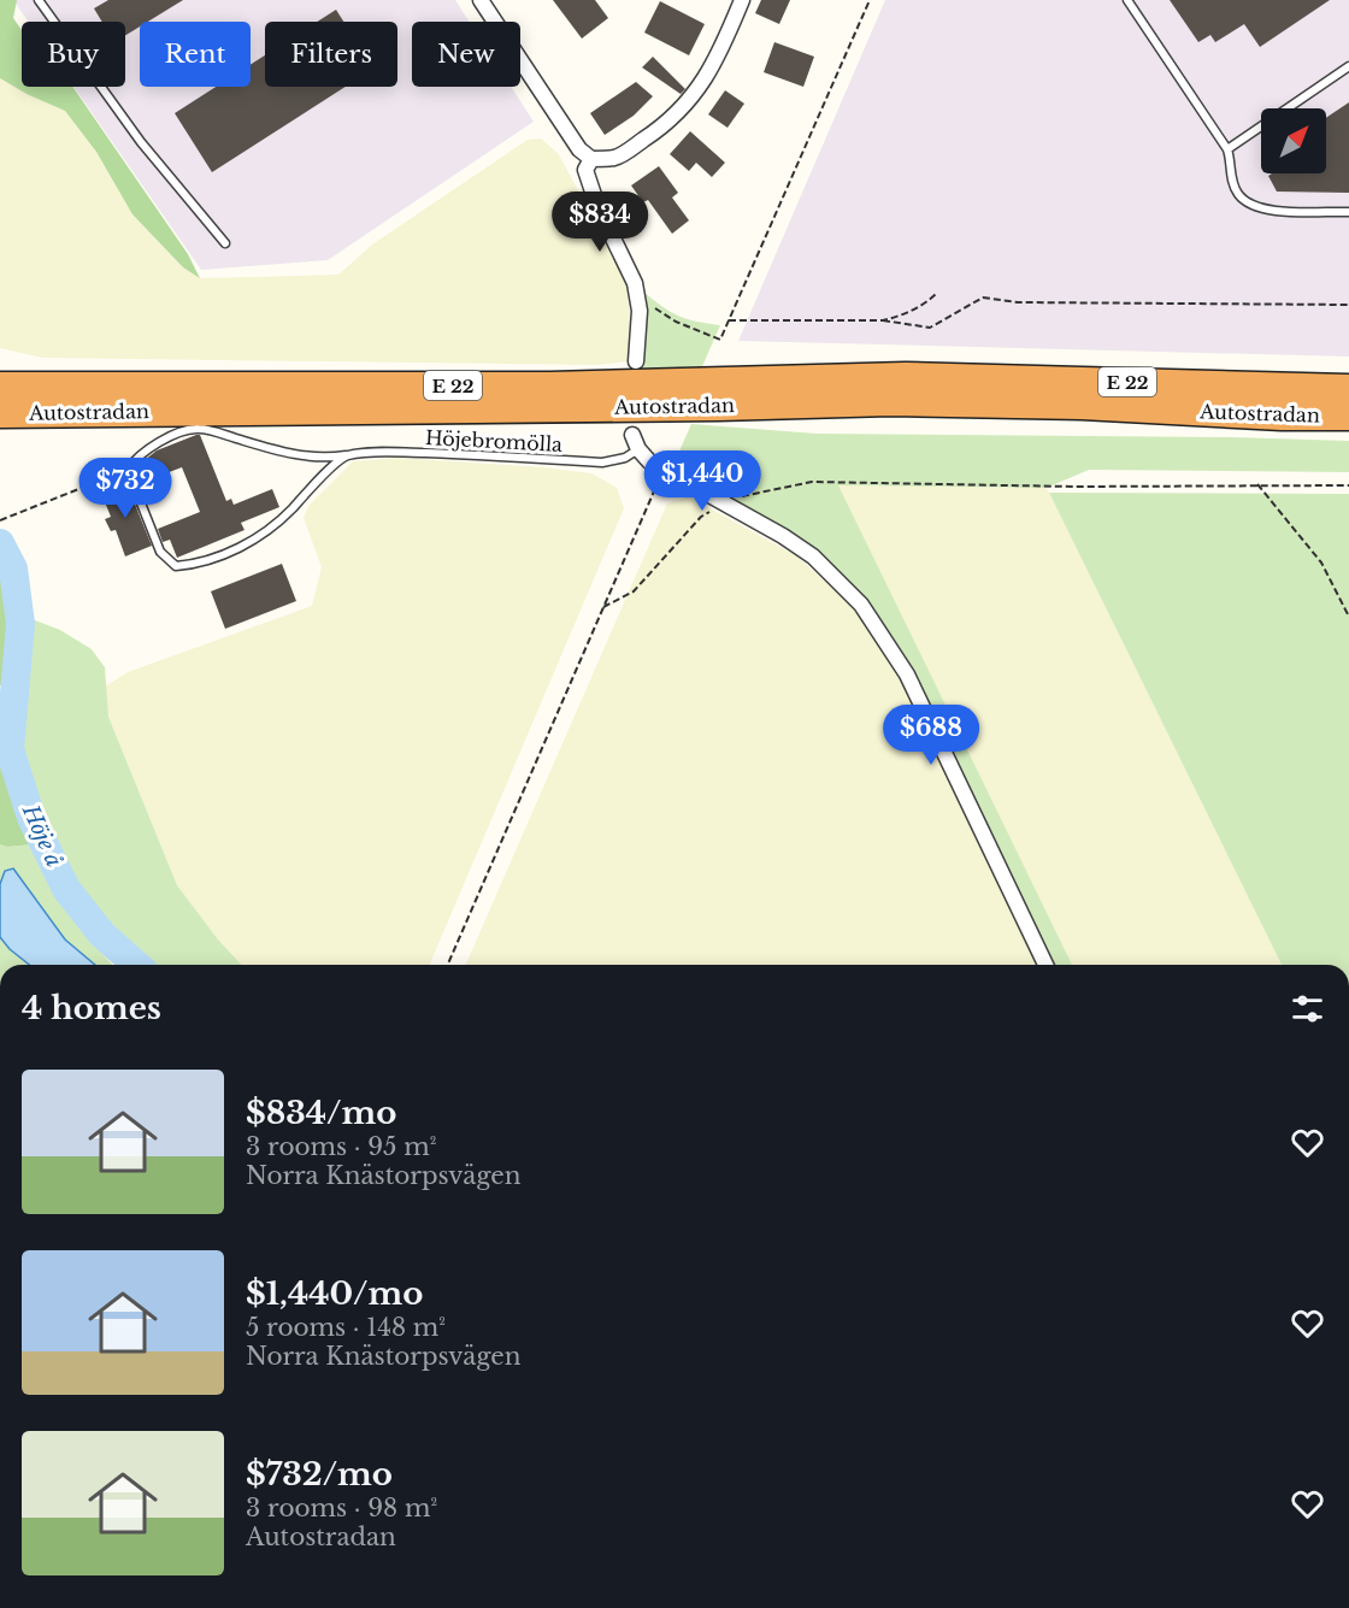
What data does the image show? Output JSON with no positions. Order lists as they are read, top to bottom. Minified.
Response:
{"streets":{"highway":["E 22","Autostradan"],"lane":["Höjebromölla"]},"water":["Höje å"],"north":"top right","page":{"chip":["Buy","Rent","Filters","New"],"price":["$834","$1,440","$732","$688"],"heading":"4 homes","list":[{"name":"$834/mo","note":"3 rooms · 95 m² · Norra Knästorpsvägen"},{"name":"$1,440/mo","note":"5 rooms · 148 m² · Norra Knästorpsvägen"},{"name":"$732/mo","note":"3 rooms · 98 m² · Autostradan"}]}}
